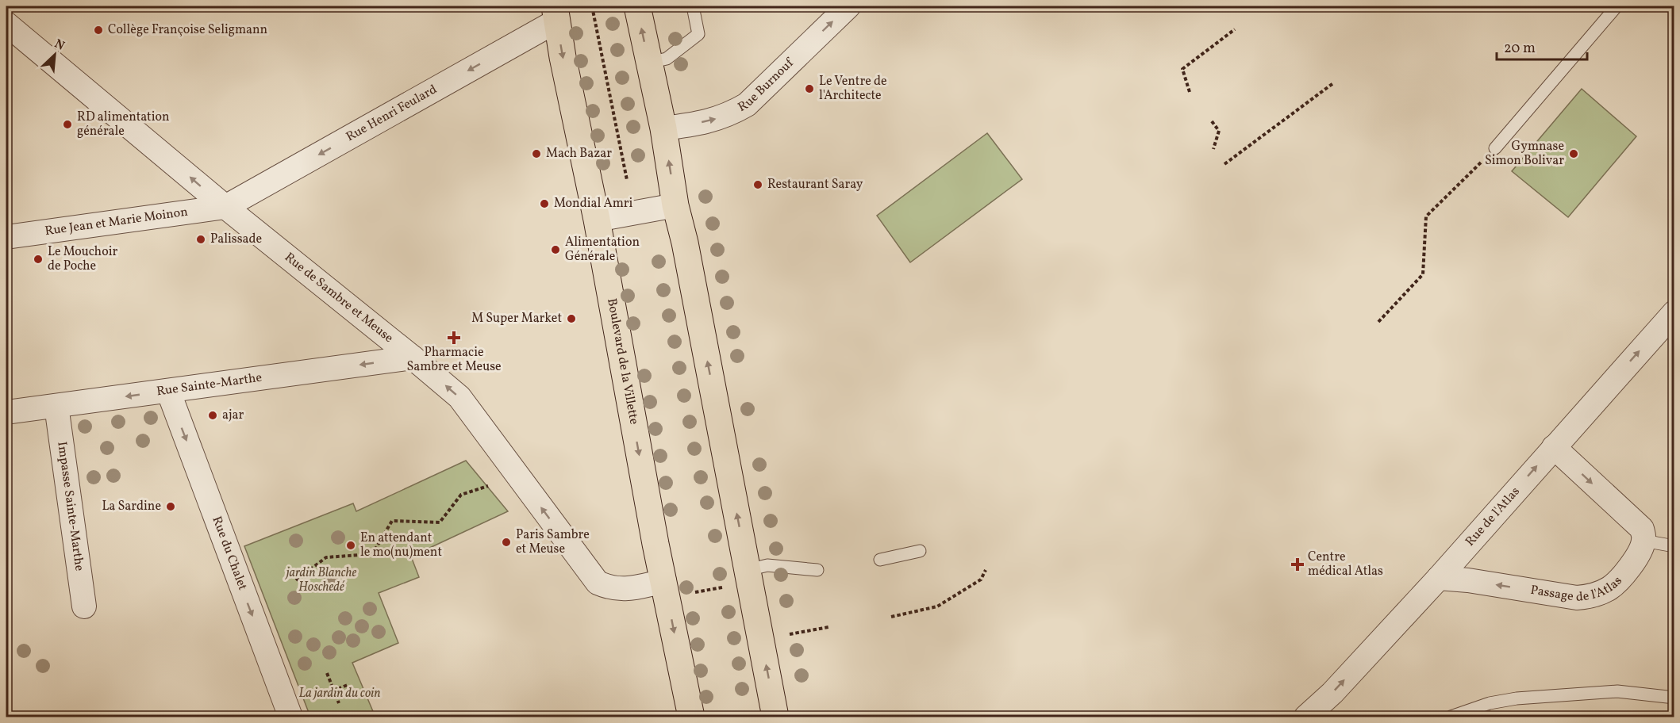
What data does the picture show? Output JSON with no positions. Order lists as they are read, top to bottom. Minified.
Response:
{"streets":{"main road":["Boulevard de la Villette"],"street":["Rue Burnouf","Rue Henri Feulard","Rue Jean et Marie Moinon","Rue de Sambre et Meuse","Rue Sainte-Marthe","Impasse Sainte-Marthe","Rue de l'Atlas","Rue du Chalet","Passage de l'Atlas"]},"crossings":[["Rue Henri Feulard","Rue Jean et Marie Moinon"],["Rue Henri Feulard","Rue de Sambre et Meuse"],["Rue Henri Feulard","Boulevard de la Villette"],["Rue Jean et Marie Moinon","Rue de Sambre et Meuse"],["Rue de Sambre et Meuse","Boulevard de la Villette"],["Rue de Sambre et Meuse","Rue Sainte-Marthe"],["Rue Sainte-Marthe","Impasse Sainte-Marthe"],["Rue Sainte-Marthe","Rue du Chalet"],["Rue de l'Atlas","Passage de l'Atlas"]],"one_way":["Rue Burnouf","Rue Henri Feulard","Rue de Sambre et Meuse","Rue Sainte-Marthe","Rue de l'Atlas","Rue du Chalet","Passage de l'Atlas"],"parks":["jardin Blanche Hoschedé","La jardin du coin"],"places":{"other":["Collège Françoise Seligmann","Le Ventre de l'Architecte","RD alimentation générale","Mach Bazar","Gymnase Simon Bolivar","Restaurant Saray","Mondial Amri","Palissade","Alimentation Générale","Le Mouchoir de Poche","M Super Market","ajar","La Sardine","Paris Sambre et Meuse","En attendant le mo(nu)ment"],"health":["Pharmacie Sambre et Meuse","Centre médical Atlas"]},"scale_bar":"20 m","north":"top right"}
